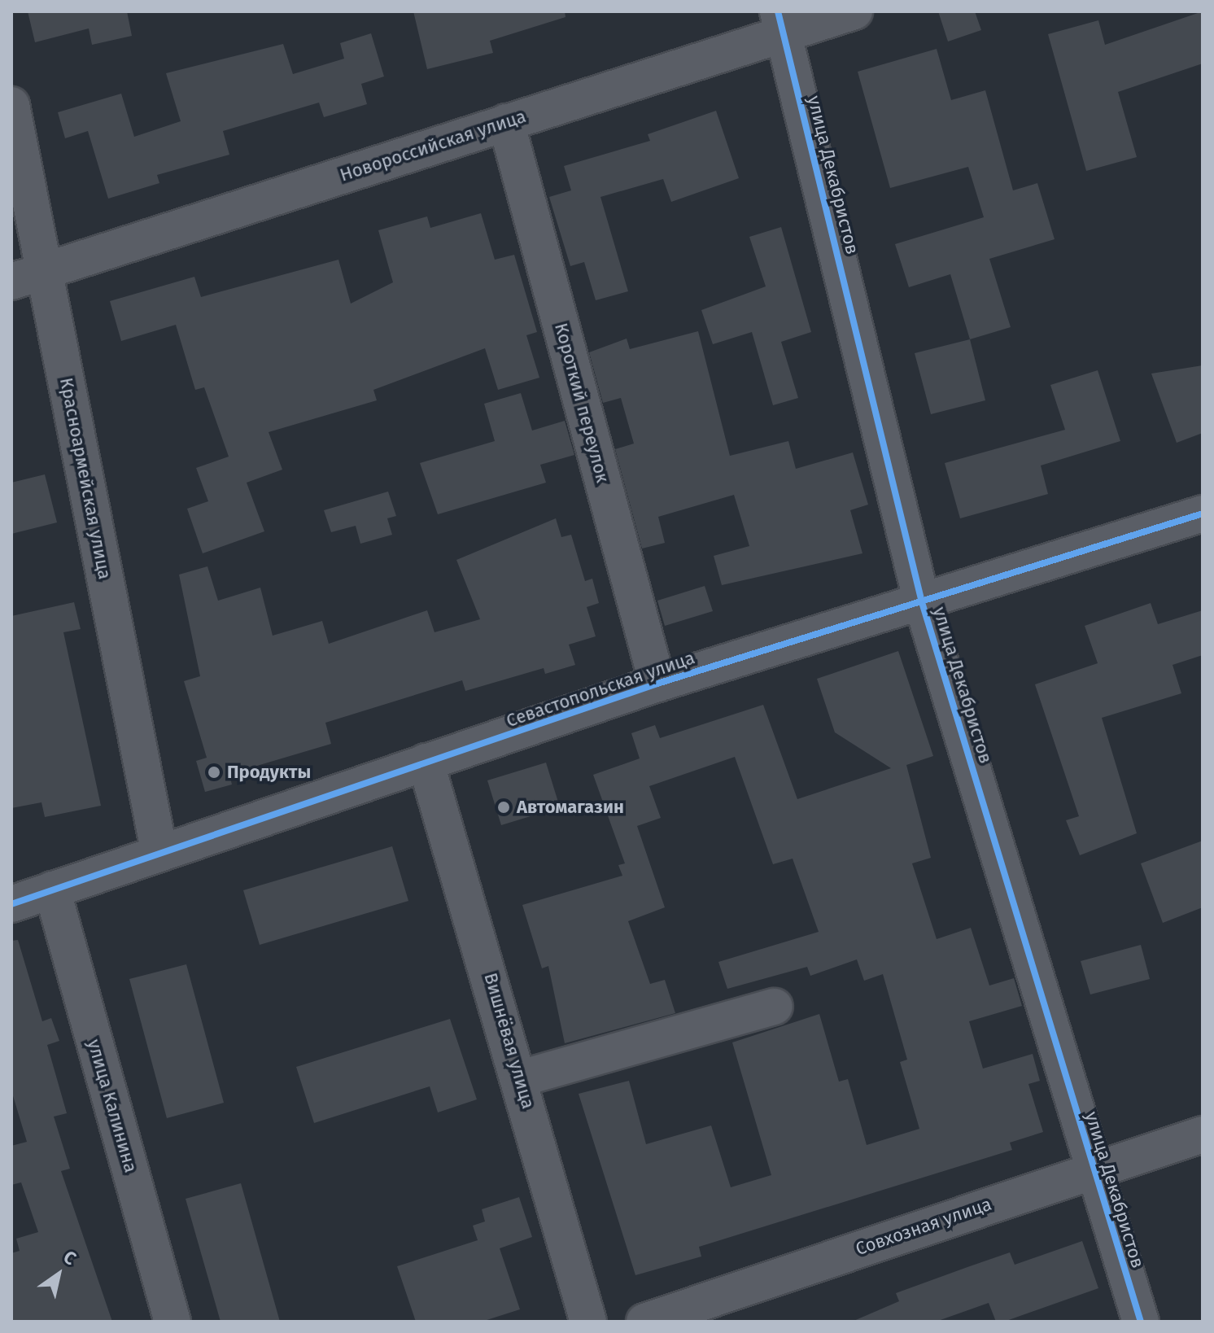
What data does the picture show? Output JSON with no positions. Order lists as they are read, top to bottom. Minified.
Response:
{"streets":{"street":["Новороссийская улица","улица Декабристов","Короткий переулок","Красноармейская улица","Севастопольская улица","Вишнёвая улица","улица Калинина","Совхозная улица"]},"crossings":[["Новороссийская улица","улица Декабристов"],["Новороссийская улица","Короткий переулок"],["Новороссийская улица","Красноармейская улица"],["улица Декабристов","Севастопольская улица"],["улица Декабристов","Совхозная улица"],["Короткий переулок","Севастопольская улица"],["Красноармейская улица","Севастопольская улица"],["Севастопольская улица","Вишнёвая улица"],["Севастопольская улица","улица Калинина"]],"places":["Продукты","Автомагазин"],"north":"top right"}
